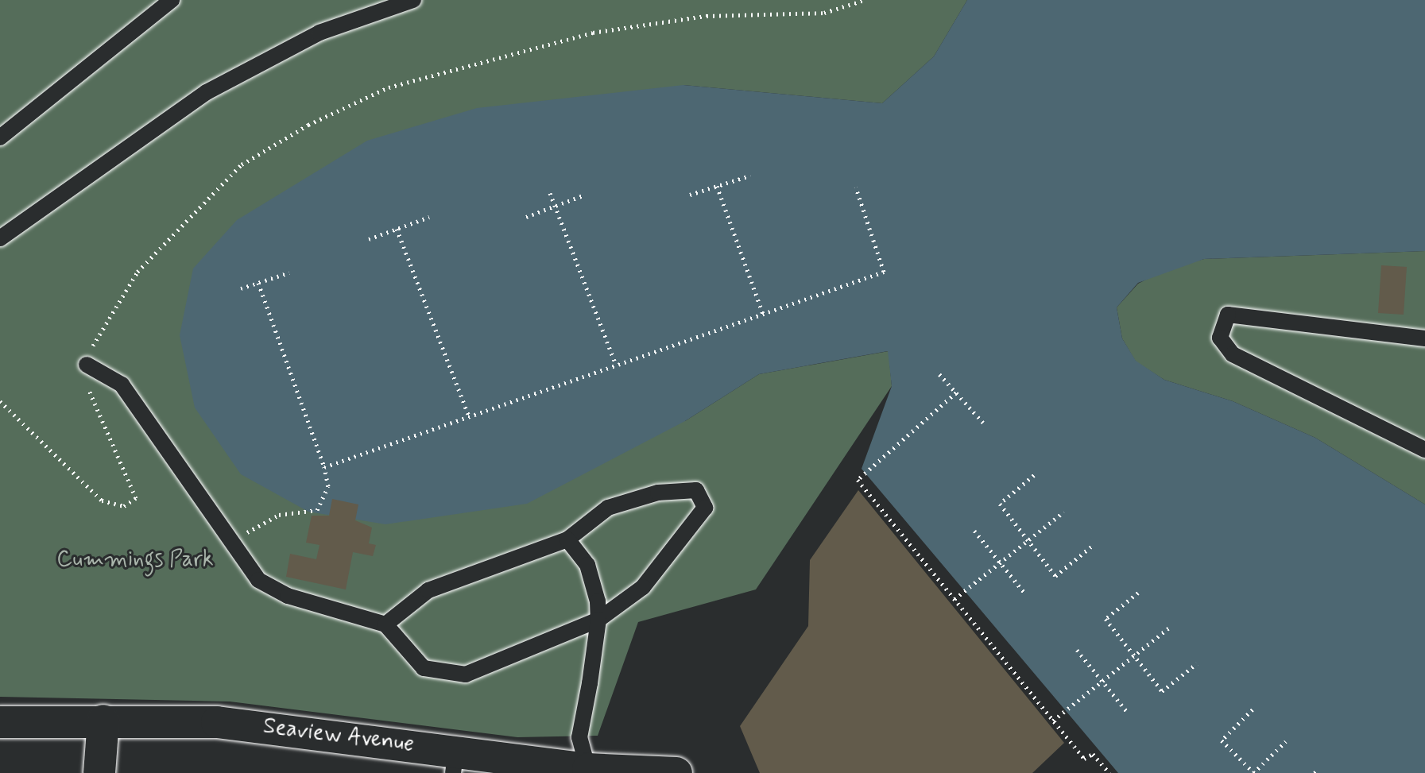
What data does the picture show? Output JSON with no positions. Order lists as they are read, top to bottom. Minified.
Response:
{"streets":{"street":["Seaview Avenue"]},"parks":["Cummings Park"]}
